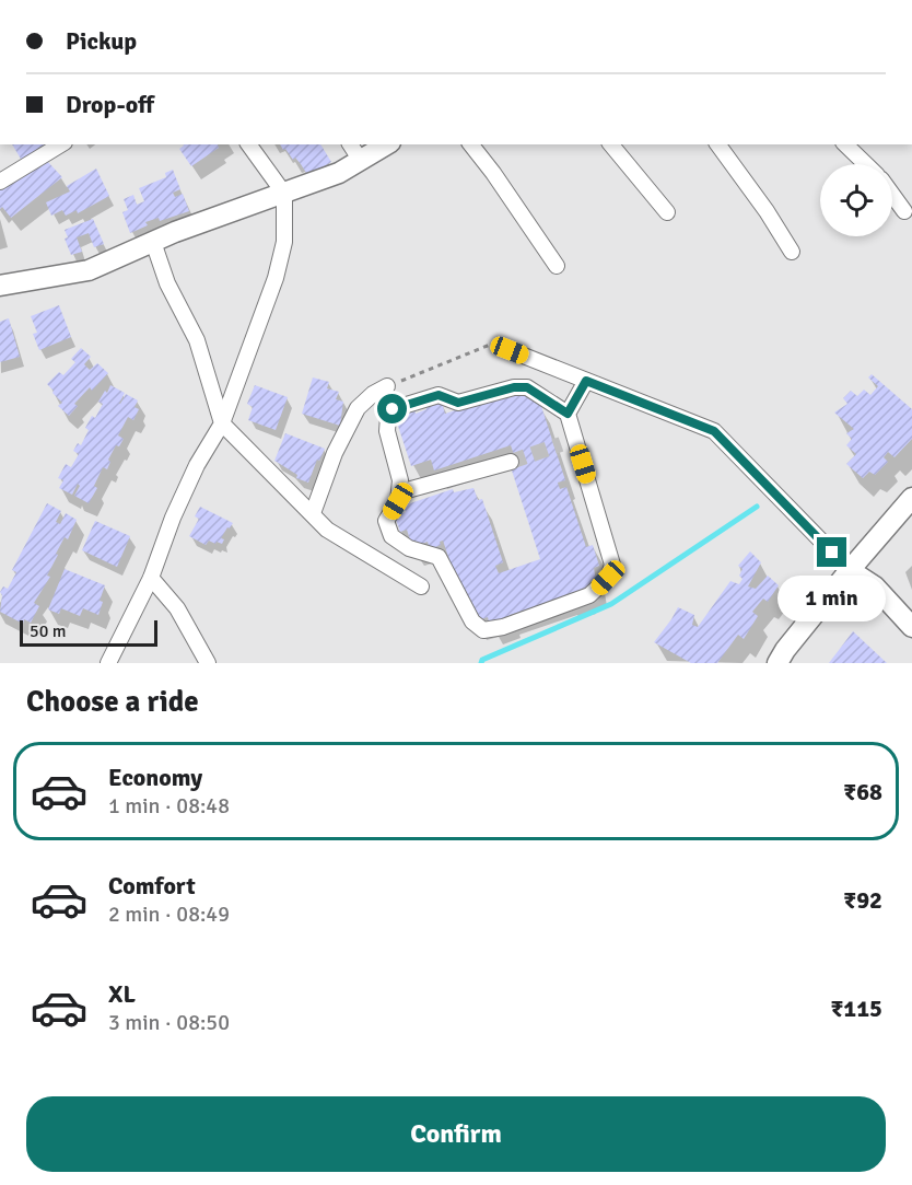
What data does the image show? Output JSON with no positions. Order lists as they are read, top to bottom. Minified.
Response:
{"scale_bar":"50 m","page":{"banner":["Pickup","Drop-off"],"bubble":"1 min","scale":"50 m","heading":"Choose a ride","list":[{"name":"Economy","note":"1 min · 08:48","value":"₹68"},{"name":"Comfort","note":"2 min · 08:49","value":"₹92"},{"name":"XL","note":"3 min · 08:50","value":"₹115"}],"buttons":"Confirm"}}
